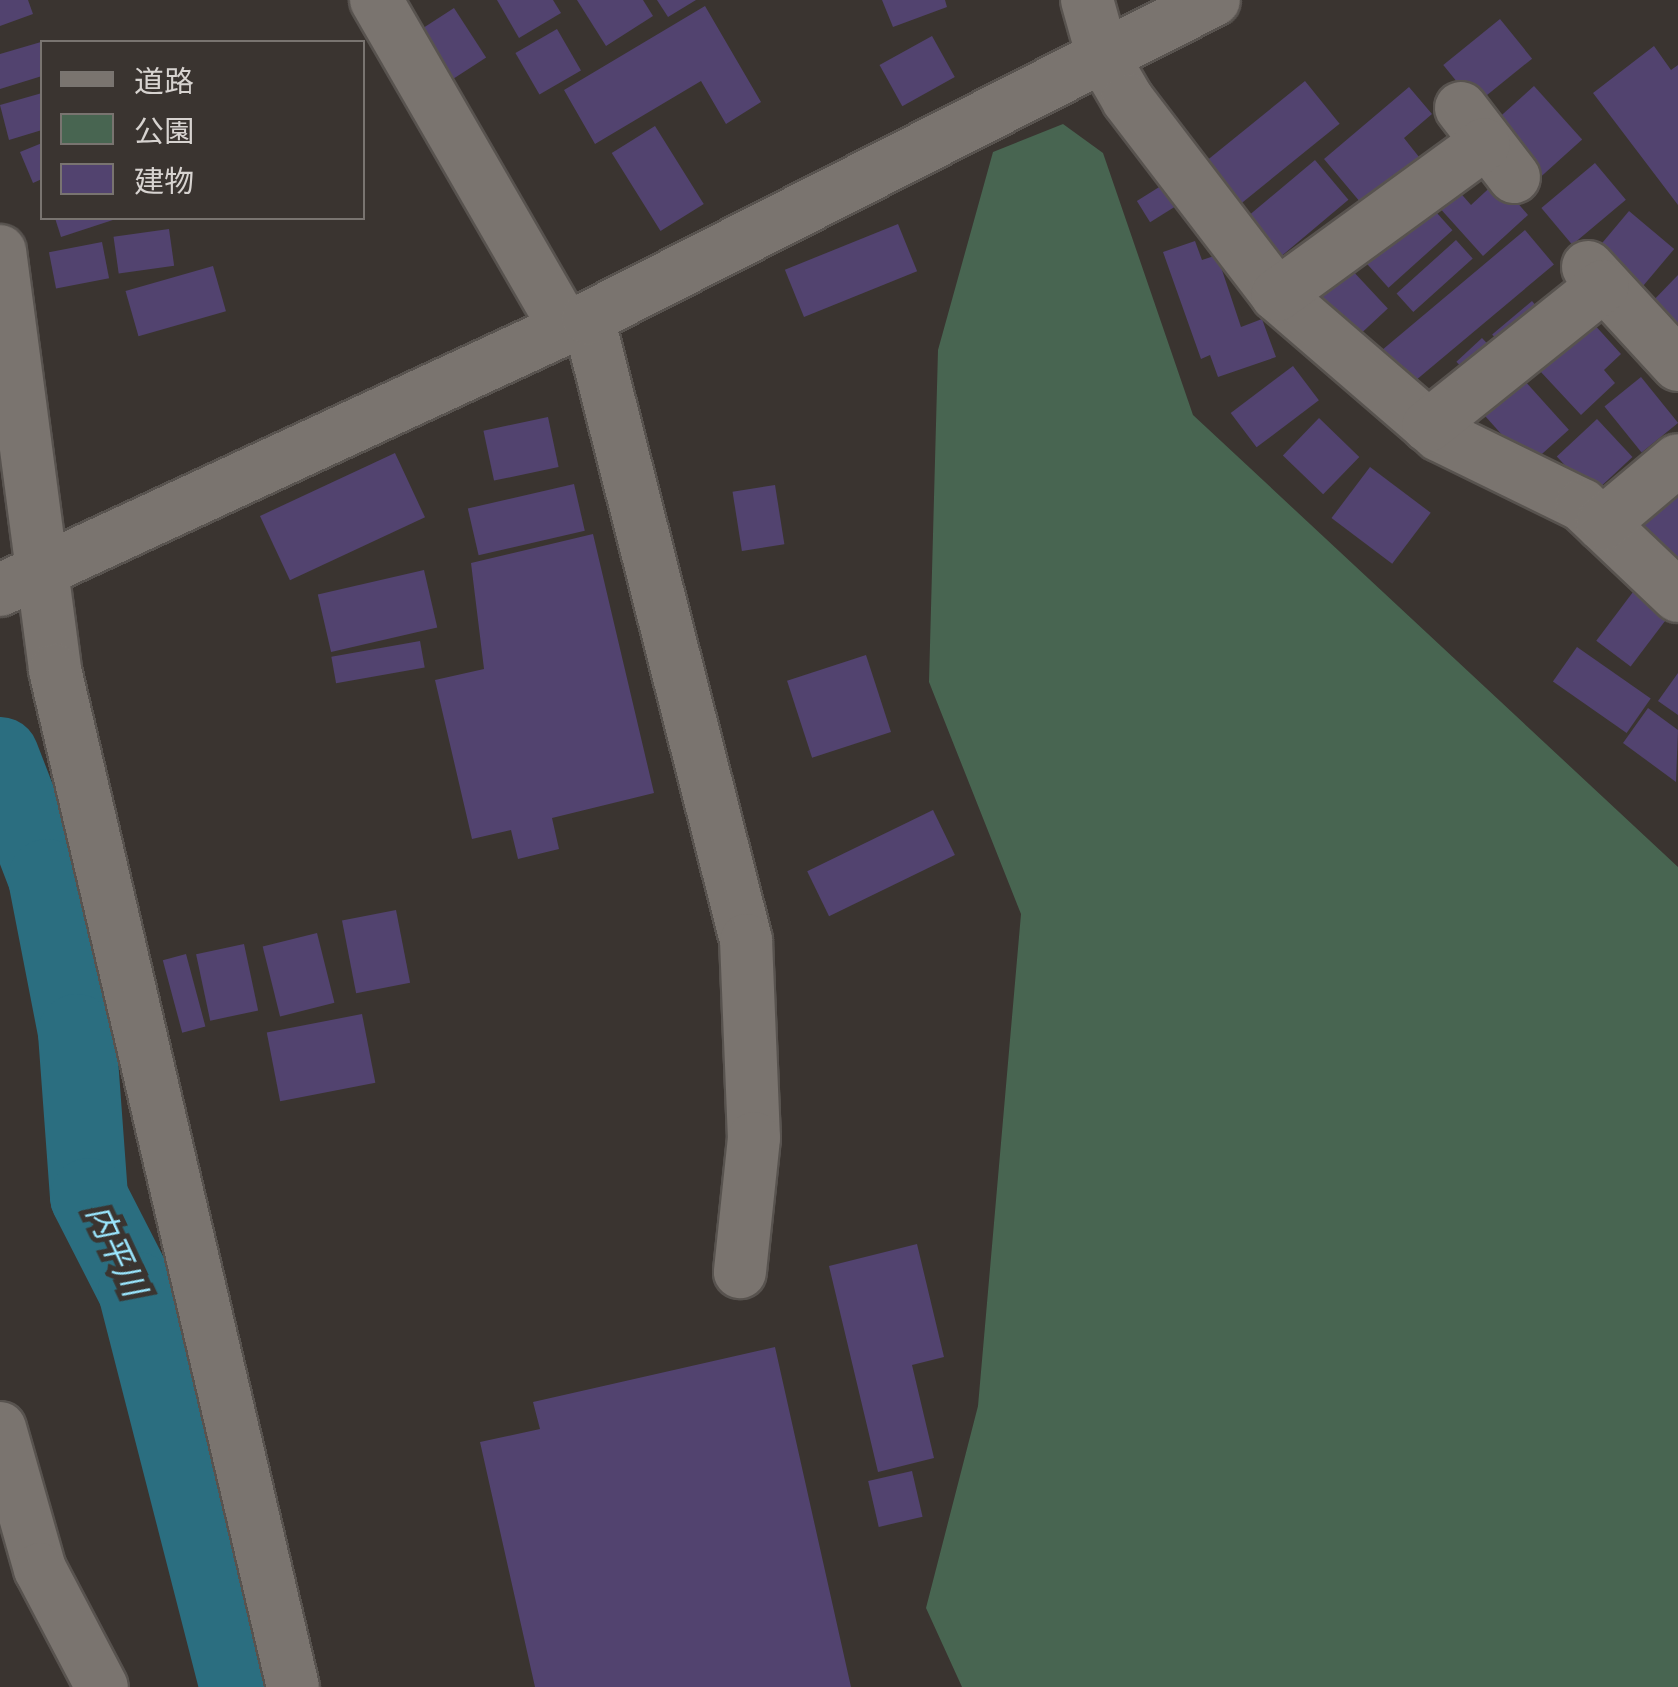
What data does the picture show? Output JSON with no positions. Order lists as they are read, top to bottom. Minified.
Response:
{"water":["内平川"],"legend":["道路","公園","建物"]}
